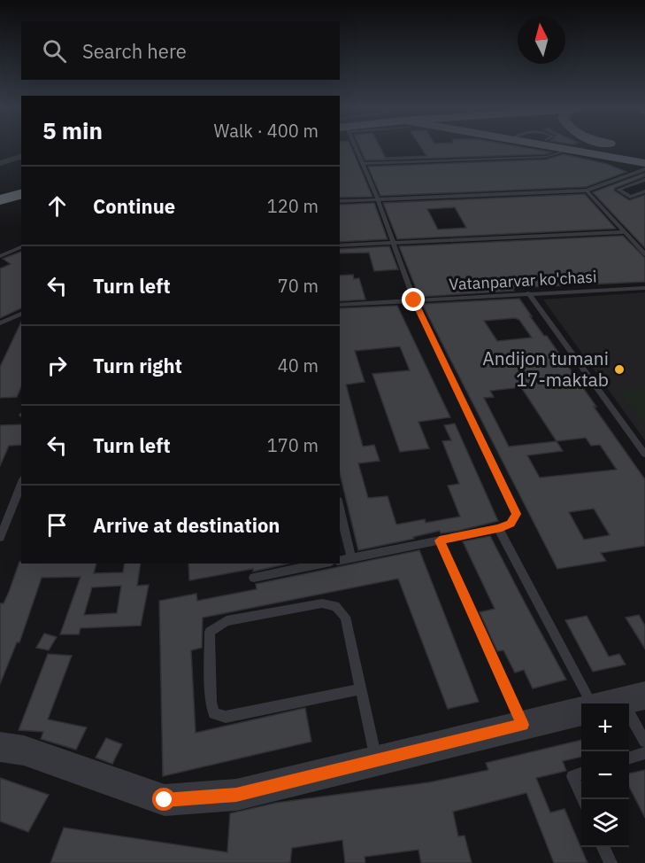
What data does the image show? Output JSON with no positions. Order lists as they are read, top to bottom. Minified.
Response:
{"streets":{"lane":["Vatanparvar ko'chasi"]},"places":["Andijon tumani 17-maktab"],"north":"top","page":{"search":"Search here","heading":["5 min","Walk · 400 m"],"list":[["Continue","120 m"],["Turn left","70 m"],["Turn right","40 m"],["Turn left","170 m"],"Arrive at destination"],"map_buttons":["+","−"]}}
